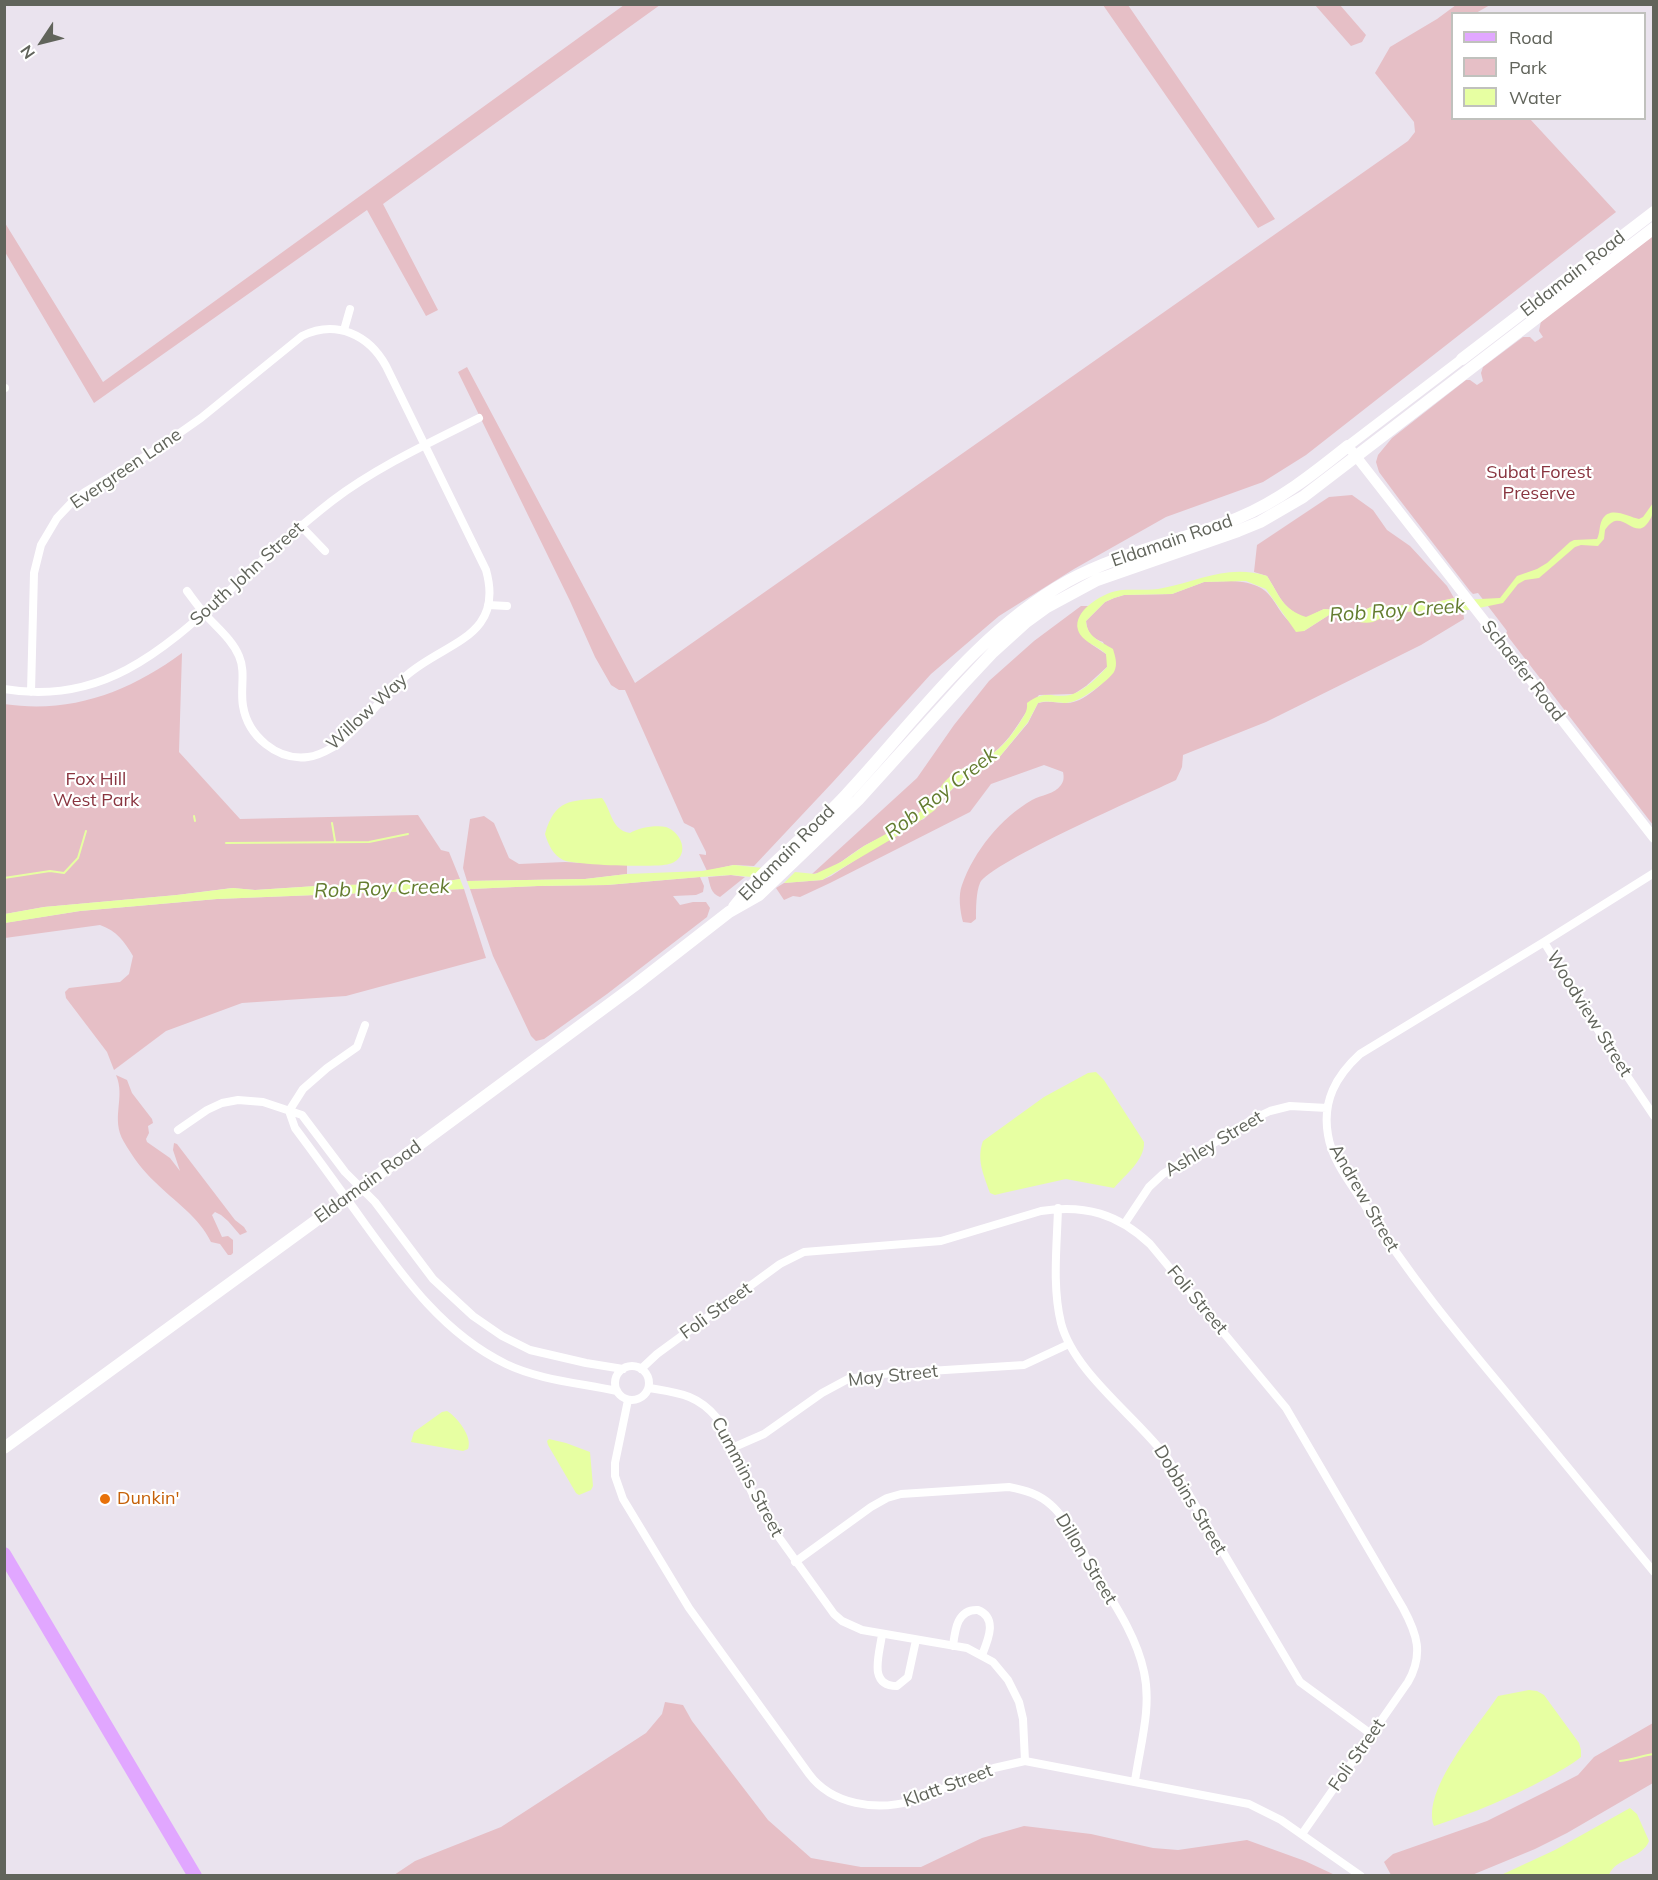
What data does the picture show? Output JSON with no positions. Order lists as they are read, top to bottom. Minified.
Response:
{"streets":{"main road":["Eldamain Road"],"street":["Evergreen Lane","South John Street","Schaefer Road","Willow Way","Woodview Street","Ashley Street","Andrew Street","Foli Street","May Street","Cummins Street","Dobbins Street","Dillon Street","Klatt Street"]},"crossings":[["Eldamain Road","Schaefer Road"],["Evergreen Lane","South John Street"],["South John Street","Willow Way"],["Woodview Street","Andrew Street"],["Ashley Street","Andrew Street"],["Ashley Street","Foli Street"],["Foli Street","Cummins Street"],["Foli Street","Dobbins Street"],["Foli Street","Klatt Street"],["May Street","Cummins Street"],["May Street","Dobbins Street"],["Cummins Street","Dillon Street"],["Cummins Street","Klatt Street"],["Dillon Street","Klatt Street"]],"water":["Rob Roy Creek"],"parks":["Subat Forest Preserve","Fox Hill West Park"],"places":["Dunkin'"],"legend":["Road","Park","Water"],"north":"bottom left"}
